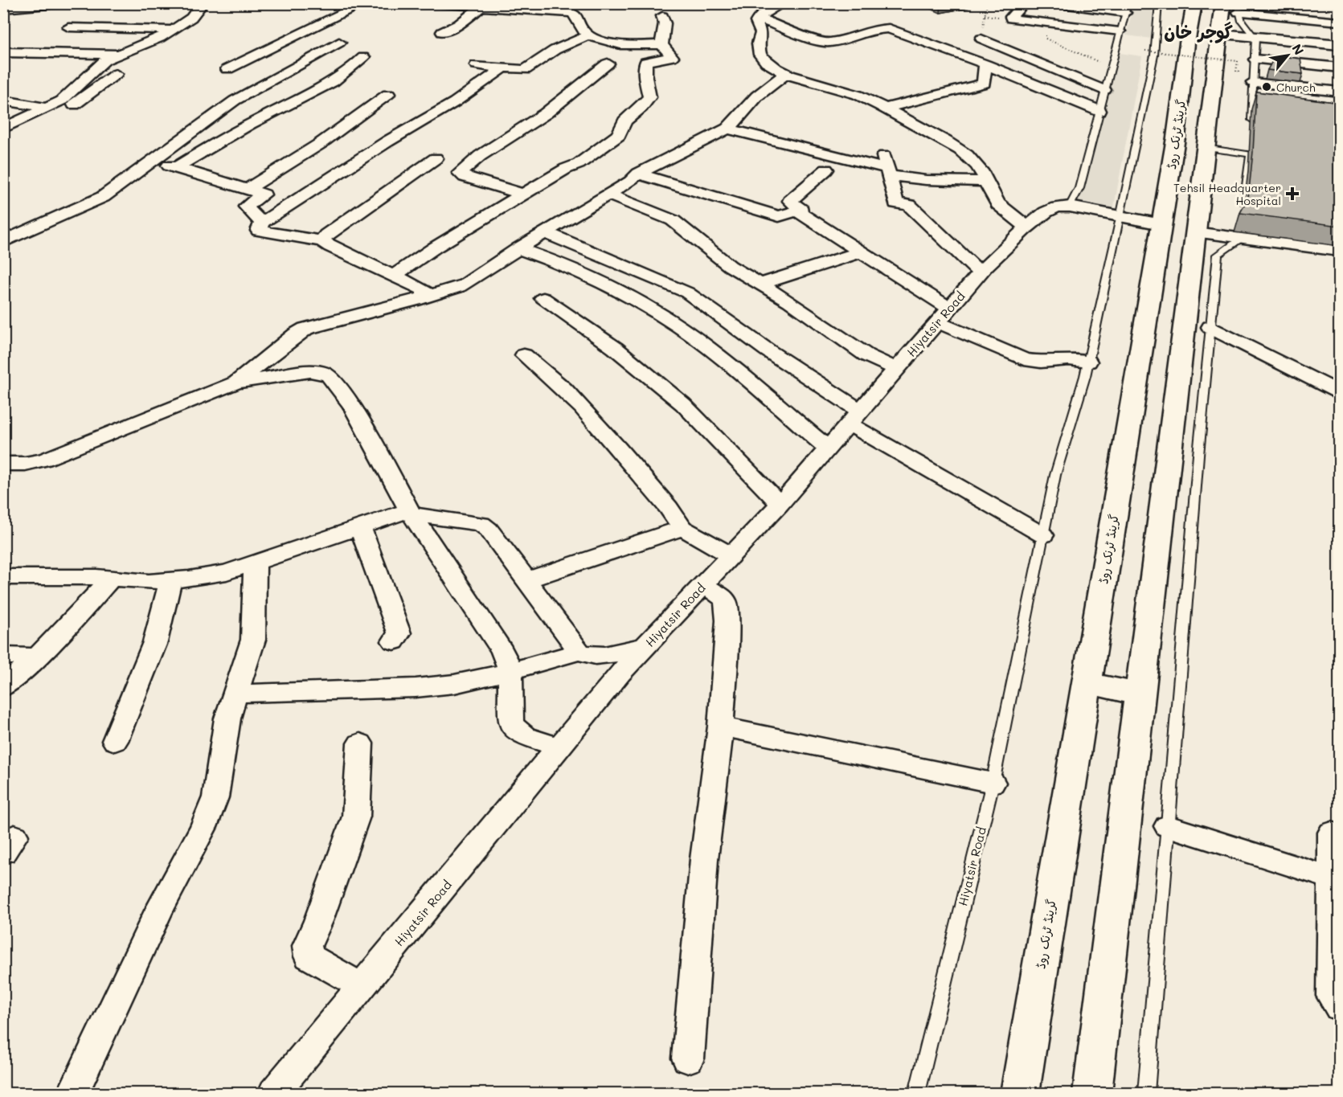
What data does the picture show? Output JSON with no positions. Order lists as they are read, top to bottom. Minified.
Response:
{"streets":{"main road":["گرینڈ ٹرنک روڈ"],"street":["Hiyatsir Road"]},"districts":["گوجر خان"],"places":{"other":["Church"],"health":["Tehsil Headquarter Hospital"]},"north":"top right"}
